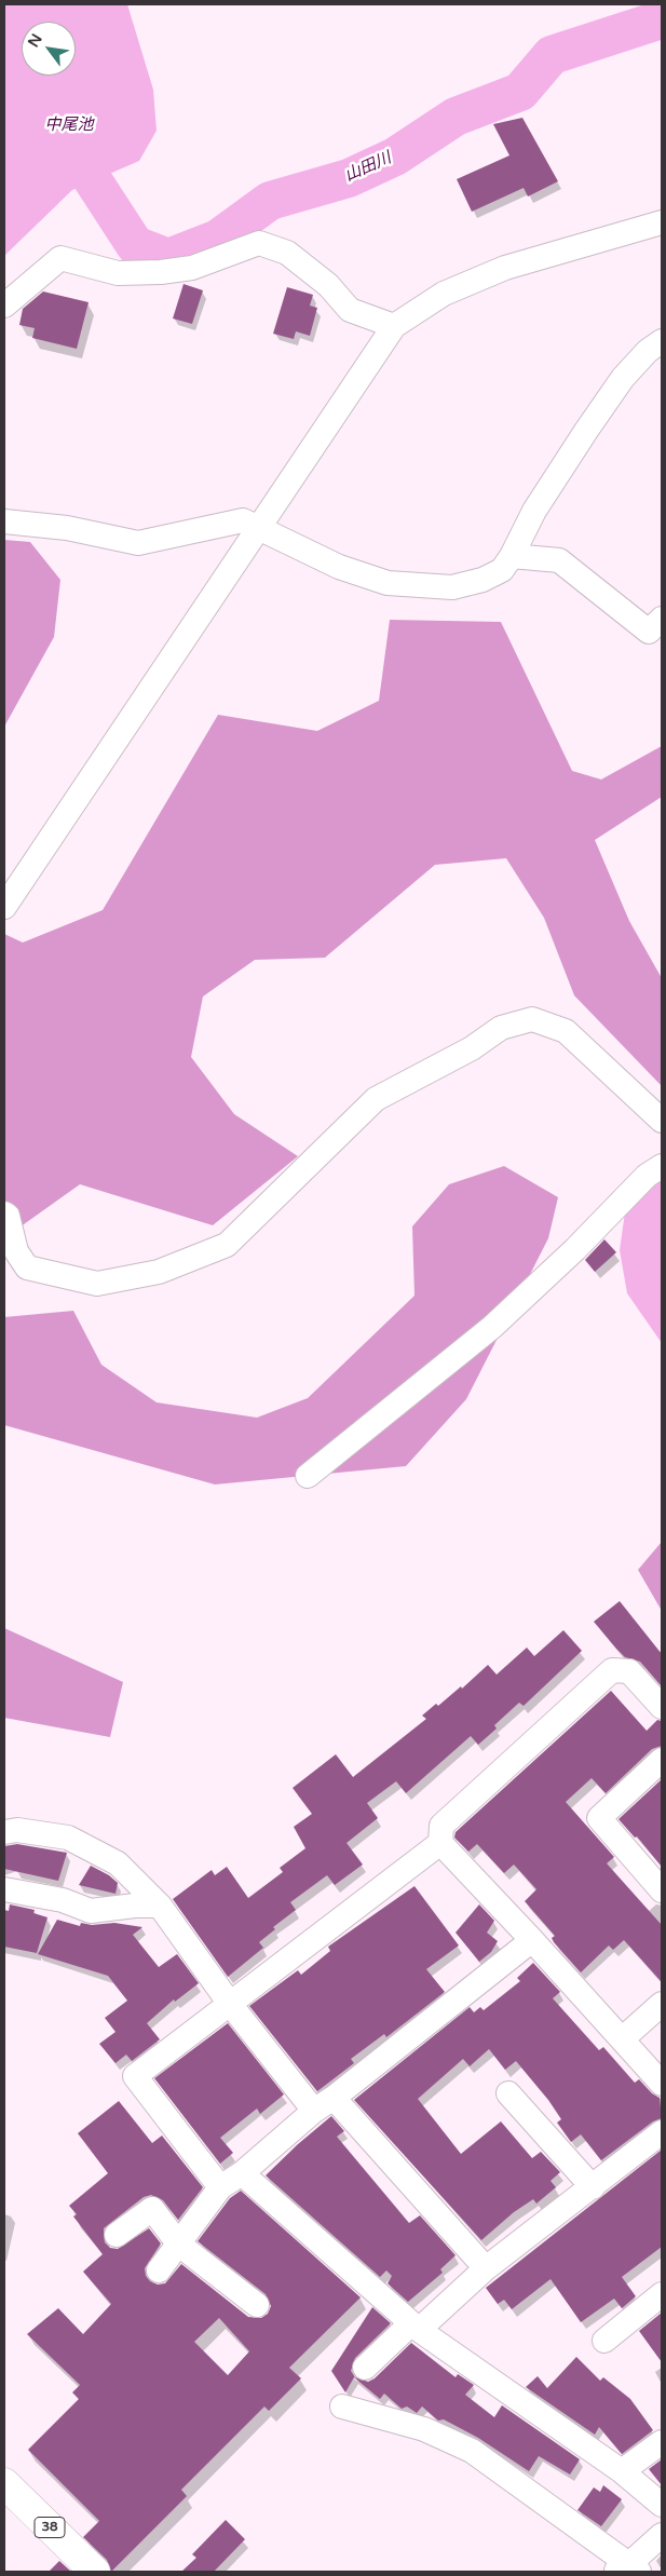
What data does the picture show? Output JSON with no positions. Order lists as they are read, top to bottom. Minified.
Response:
{"streets":{"main road":["38"]},"water":["中尾池","山田川"],"north":"top left"}
